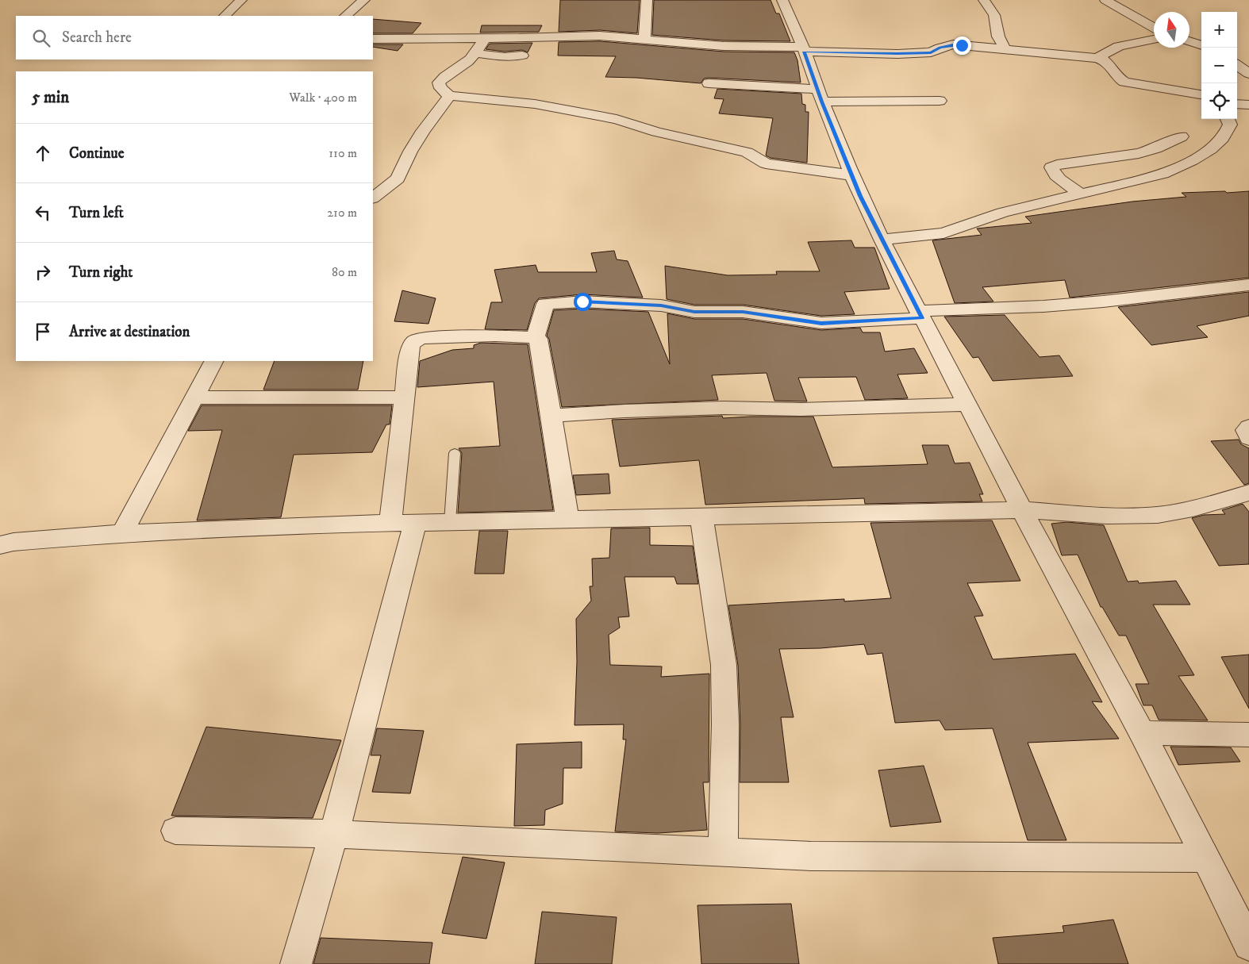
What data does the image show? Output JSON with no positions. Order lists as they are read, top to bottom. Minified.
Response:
{"north":"top","page":{"map_buttons":["+","−"],"search":"Search here","heading":["5 min","Walk · 400 m"],"list":[["Continue","110 m"],["Turn left","210 m"],["Turn right","80 m"],"Arrive at destination"]}}
